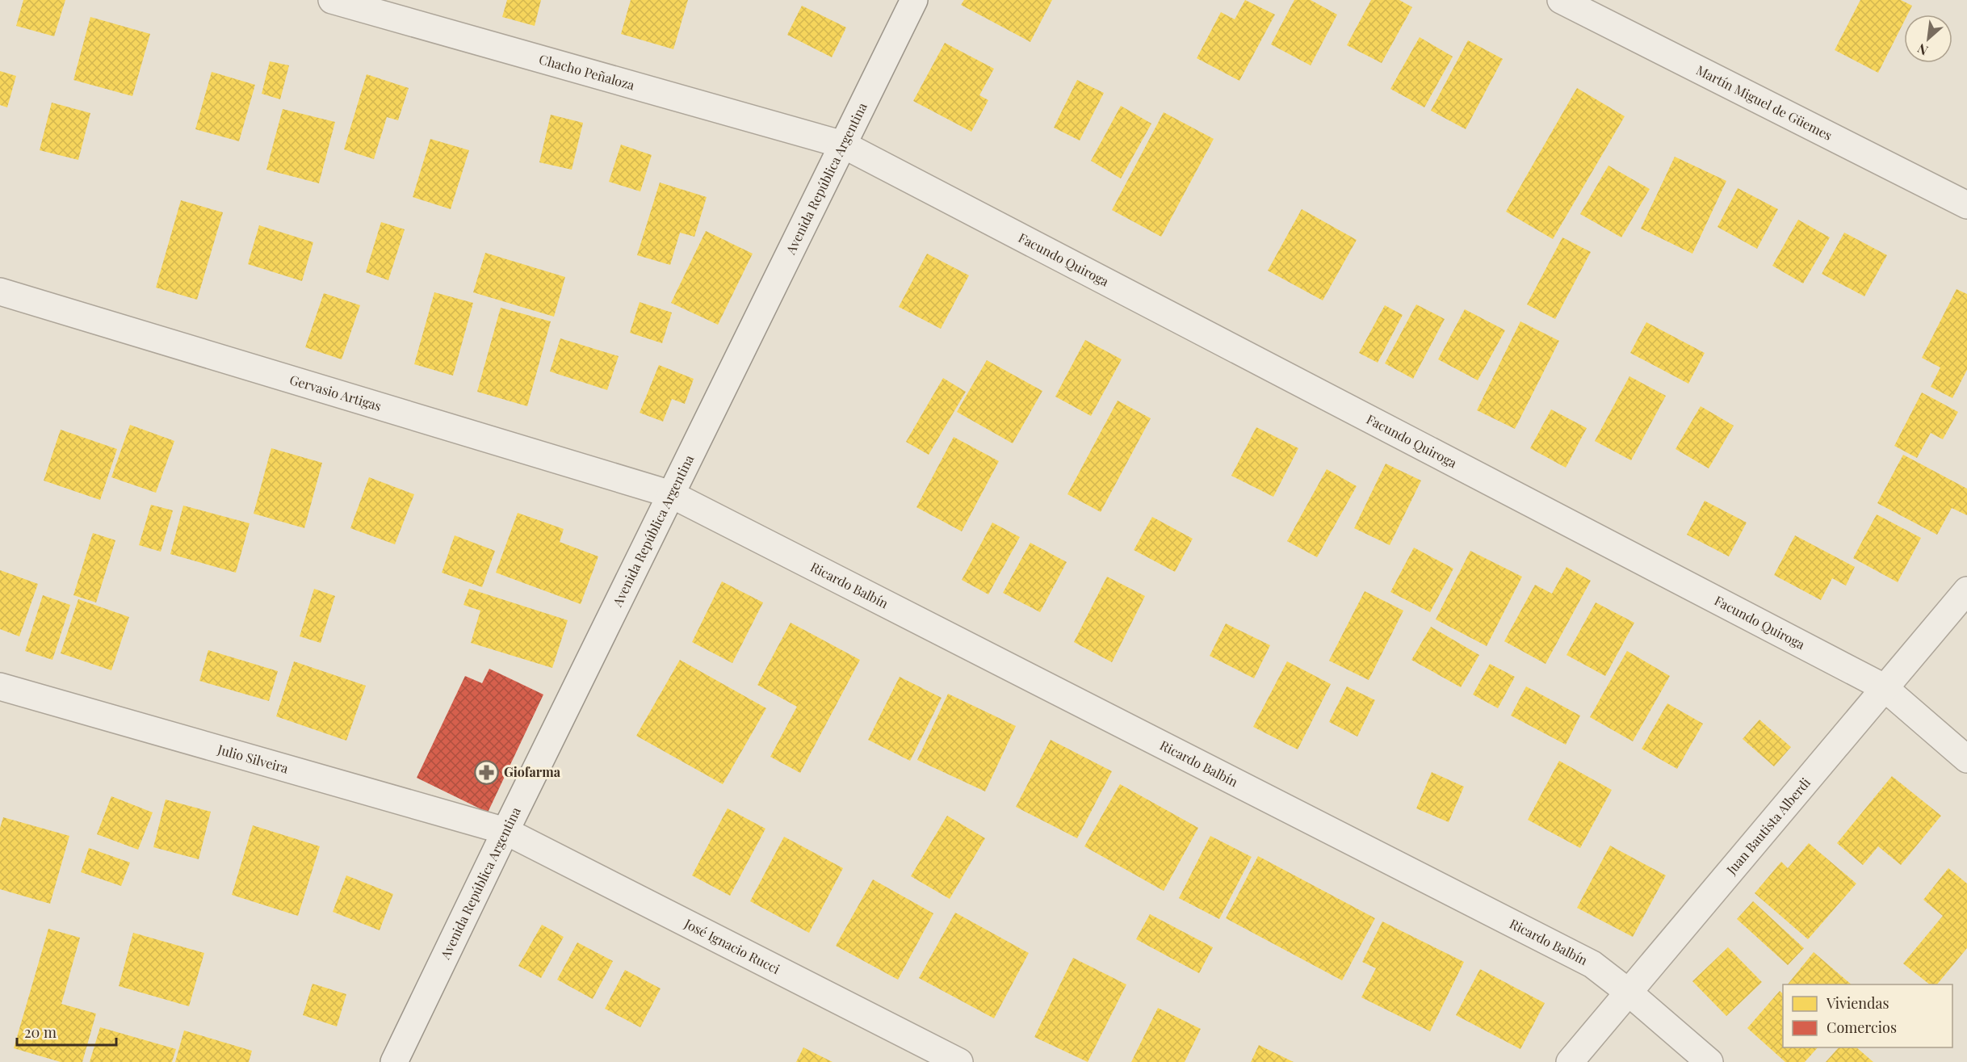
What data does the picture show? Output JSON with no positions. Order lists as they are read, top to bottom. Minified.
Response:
{"streets":{"street":["Chacho Peñaloza","Martín Miguel de Güemes","Avenida República Argentina","Facundo Quiroga","Gervasio Artigas","Ricardo Balbín","Julio Silveira","Juan Bautista Alberdi","José Ignacio Rucci"]},"crossings":[["Chacho Peñaloza","Avenida República Argentina"],["Chacho Peñaloza","Facundo Quiroga"],["Avenida República Argentina","Facundo Quiroga"],["Avenida República Argentina","Gervasio Artigas"],["Avenida República Argentina","Ricardo Balbín"],["Avenida República Argentina","Julio Silveira"],["Avenida República Argentina","José Ignacio Rucci"],["Facundo Quiroga","Juan Bautista Alberdi"],["Gervasio Artigas","Ricardo Balbín"],["Ricardo Balbín","Juan Bautista Alberdi"],["Julio Silveira","José Ignacio Rucci"]],"places":{"pharmacy":["Giofarma"]},"legend":["Viviendas","Comercios"],"scale_bar":"20 m","north":"bottom left"}
